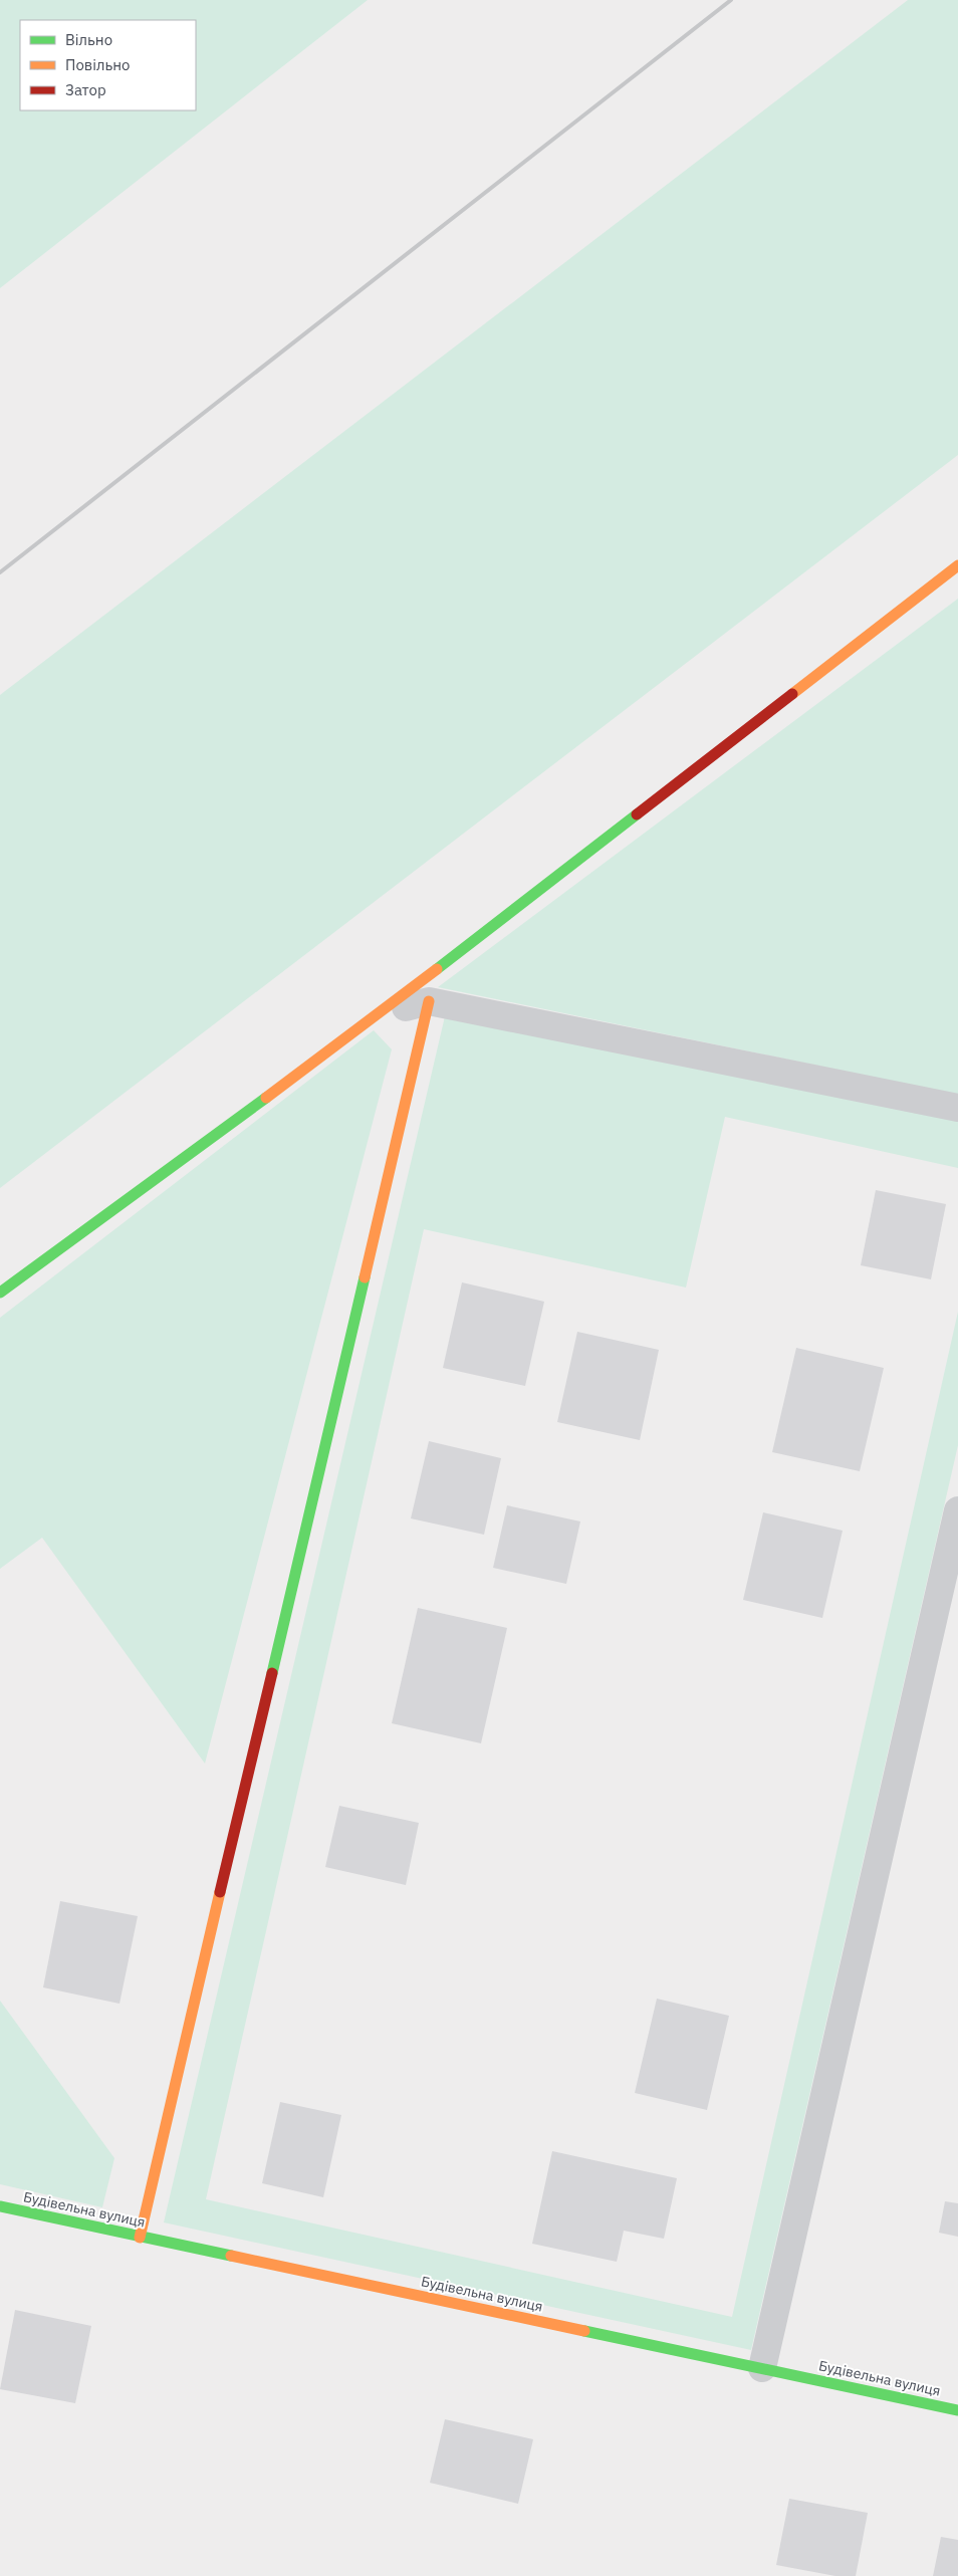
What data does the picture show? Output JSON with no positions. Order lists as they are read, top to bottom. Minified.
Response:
{"streets":{"street":["Будівельна вулиця"]},"legend":["Вільно","Повільно","Затор"]}
